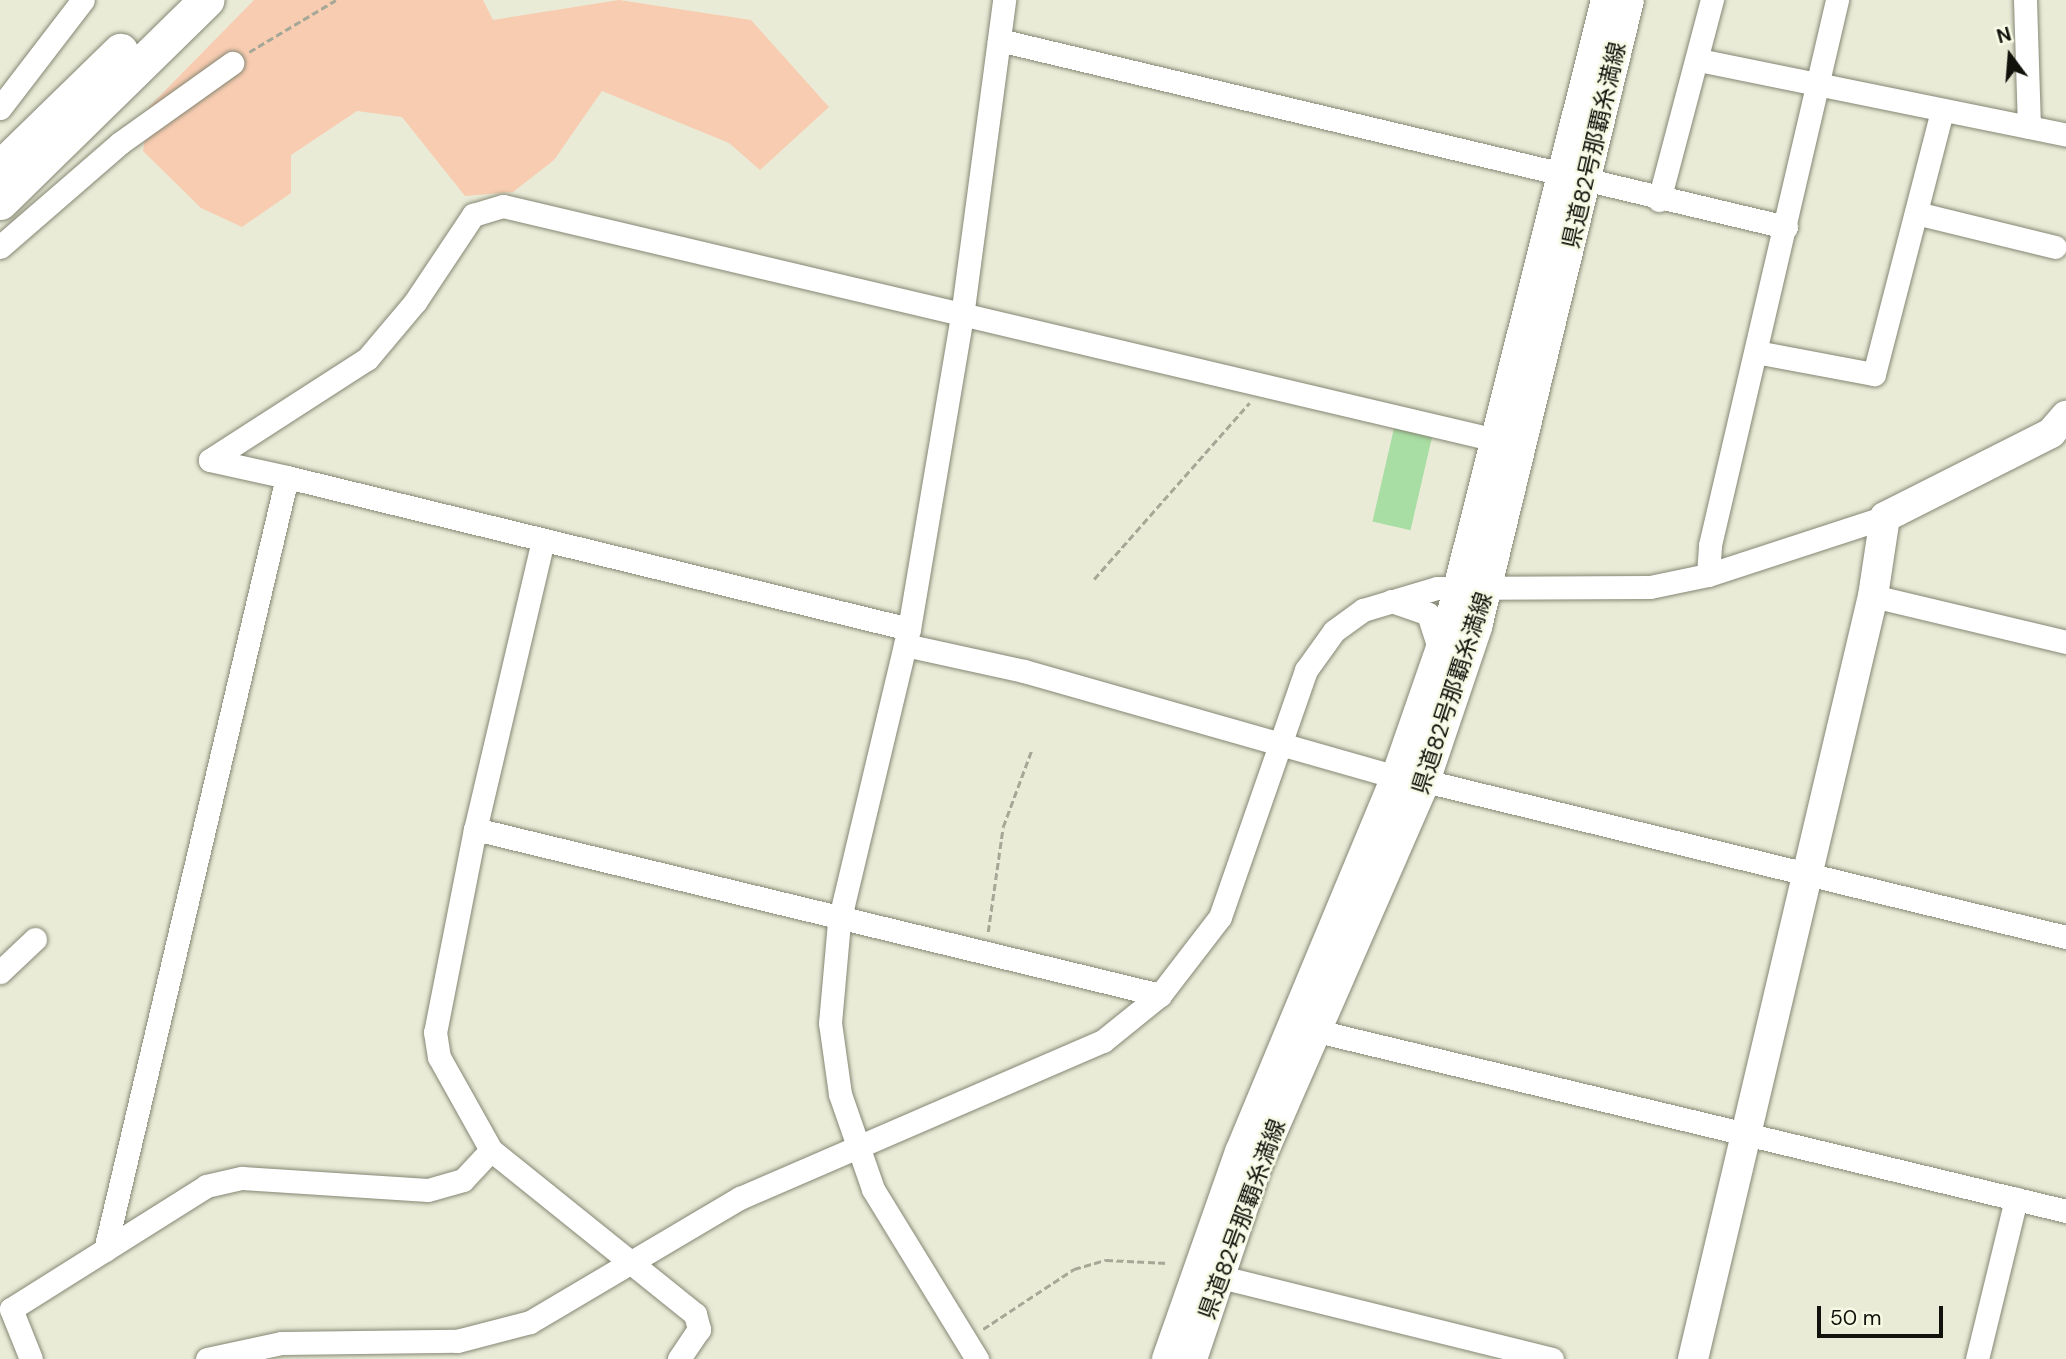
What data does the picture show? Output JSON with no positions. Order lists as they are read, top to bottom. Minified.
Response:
{"streets":{"main road":["県道82号那覇糸満線"]},"scale_bar":"50 m","north":"top"}
